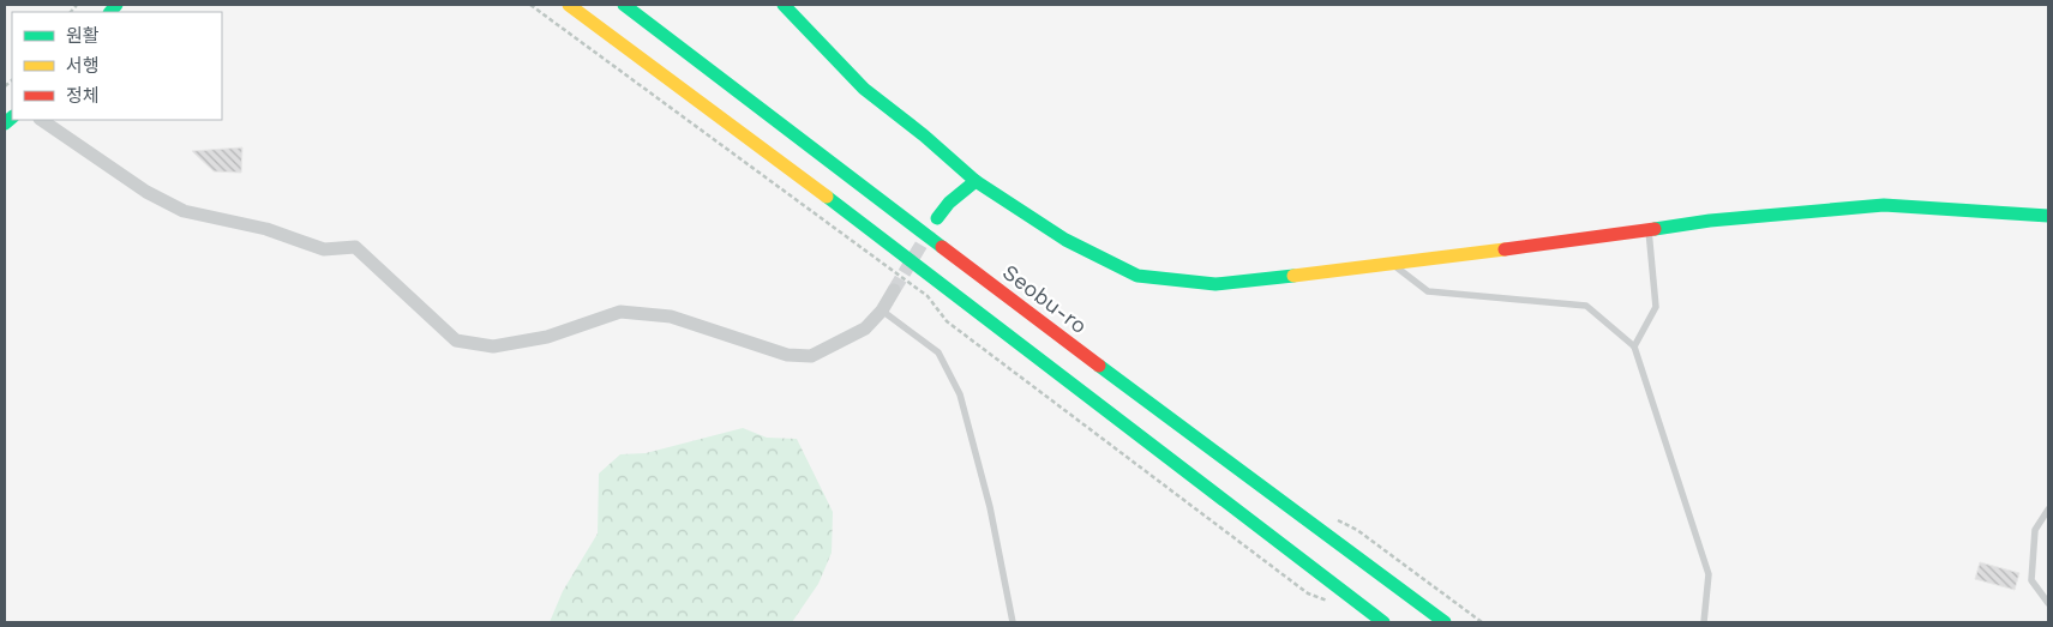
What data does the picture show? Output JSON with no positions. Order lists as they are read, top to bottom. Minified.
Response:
{"streets":{"main road":["Seobu-ro"]},"legend":["원활","서행","정체"]}
